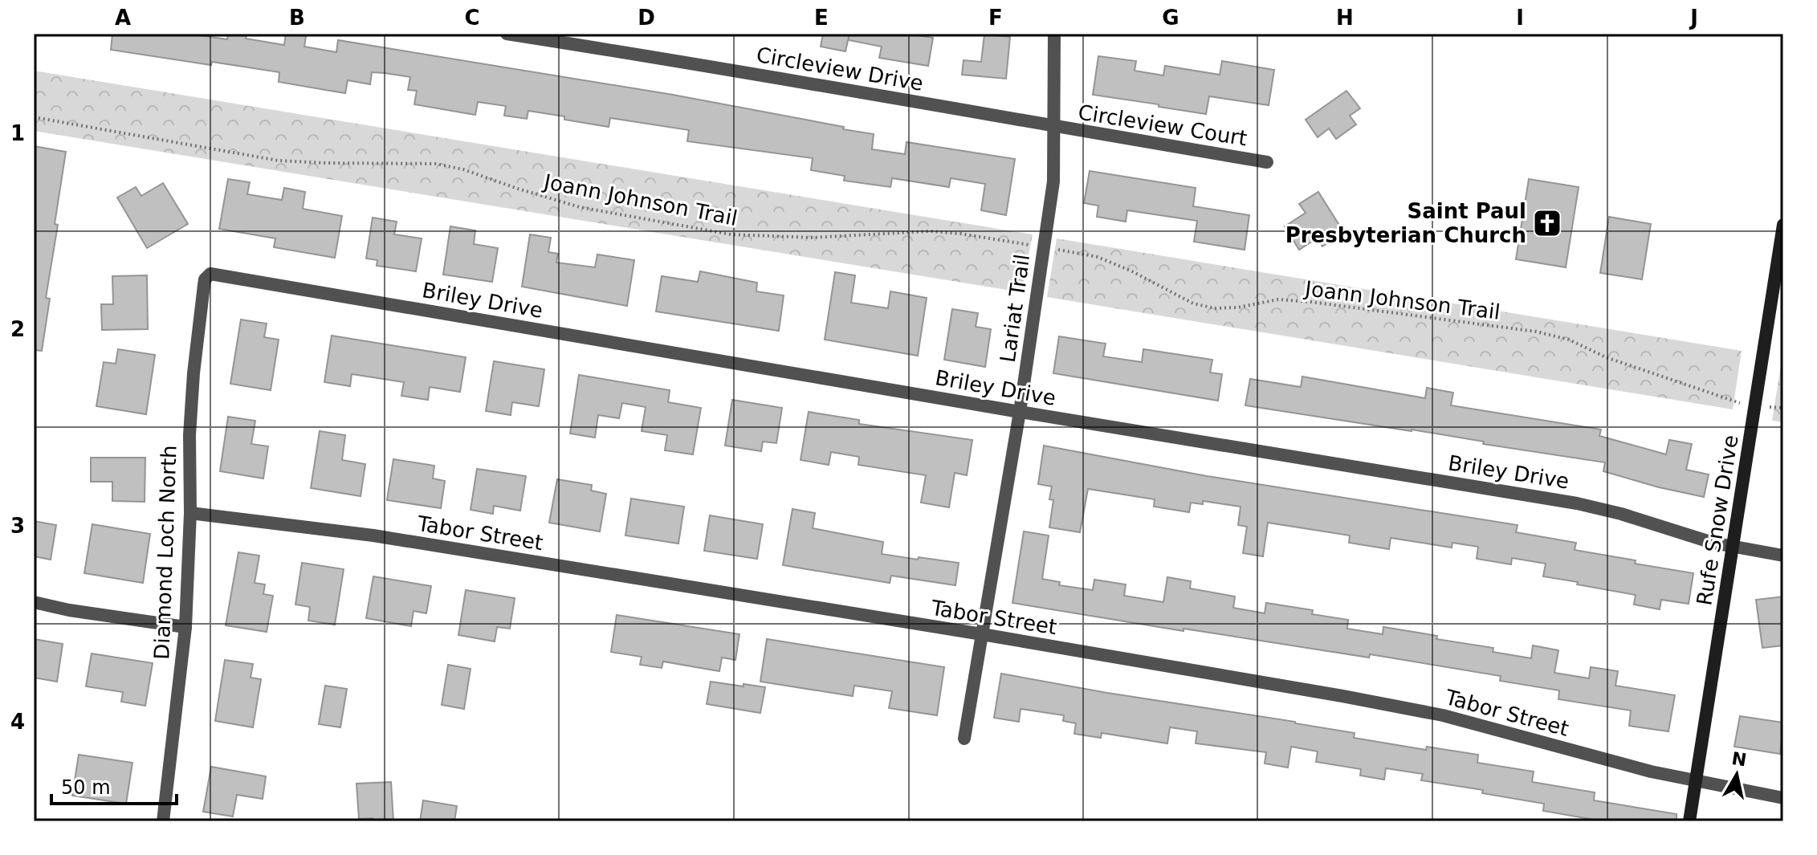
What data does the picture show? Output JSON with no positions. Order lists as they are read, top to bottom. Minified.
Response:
{"streets":{"main road":["Rufe Snow Drive"],"street":["Circleview Drive","Circleview Court","Briley Drive","Lariat Trail","Tabor Street","Diamond Loch North"],"path":["Joann Johnson Trail"]},"crossings":[["Circleview Drive","Circleview Court"],["Circleview Drive","Lariat Trail"],["Circleview Court","Lariat Trail"],["Briley Drive","Lariat Trail"],["Briley Drive","Rufe Snow Drive"],["Briley Drive","Diamond Loch North"],["Lariat Trail","Tabor Street"],["Rufe Snow Drive","Tabor Street"],["Tabor Street","Diamond Loch North"]],"places":{"church":["Saint Paul Presbyterian Church"]},"scale_bar":"50 m","north":"top","grid":{"columns":["A","B","C","D","E","F","G","H","I","J"],"rows":["1","2","3","4"]}}
